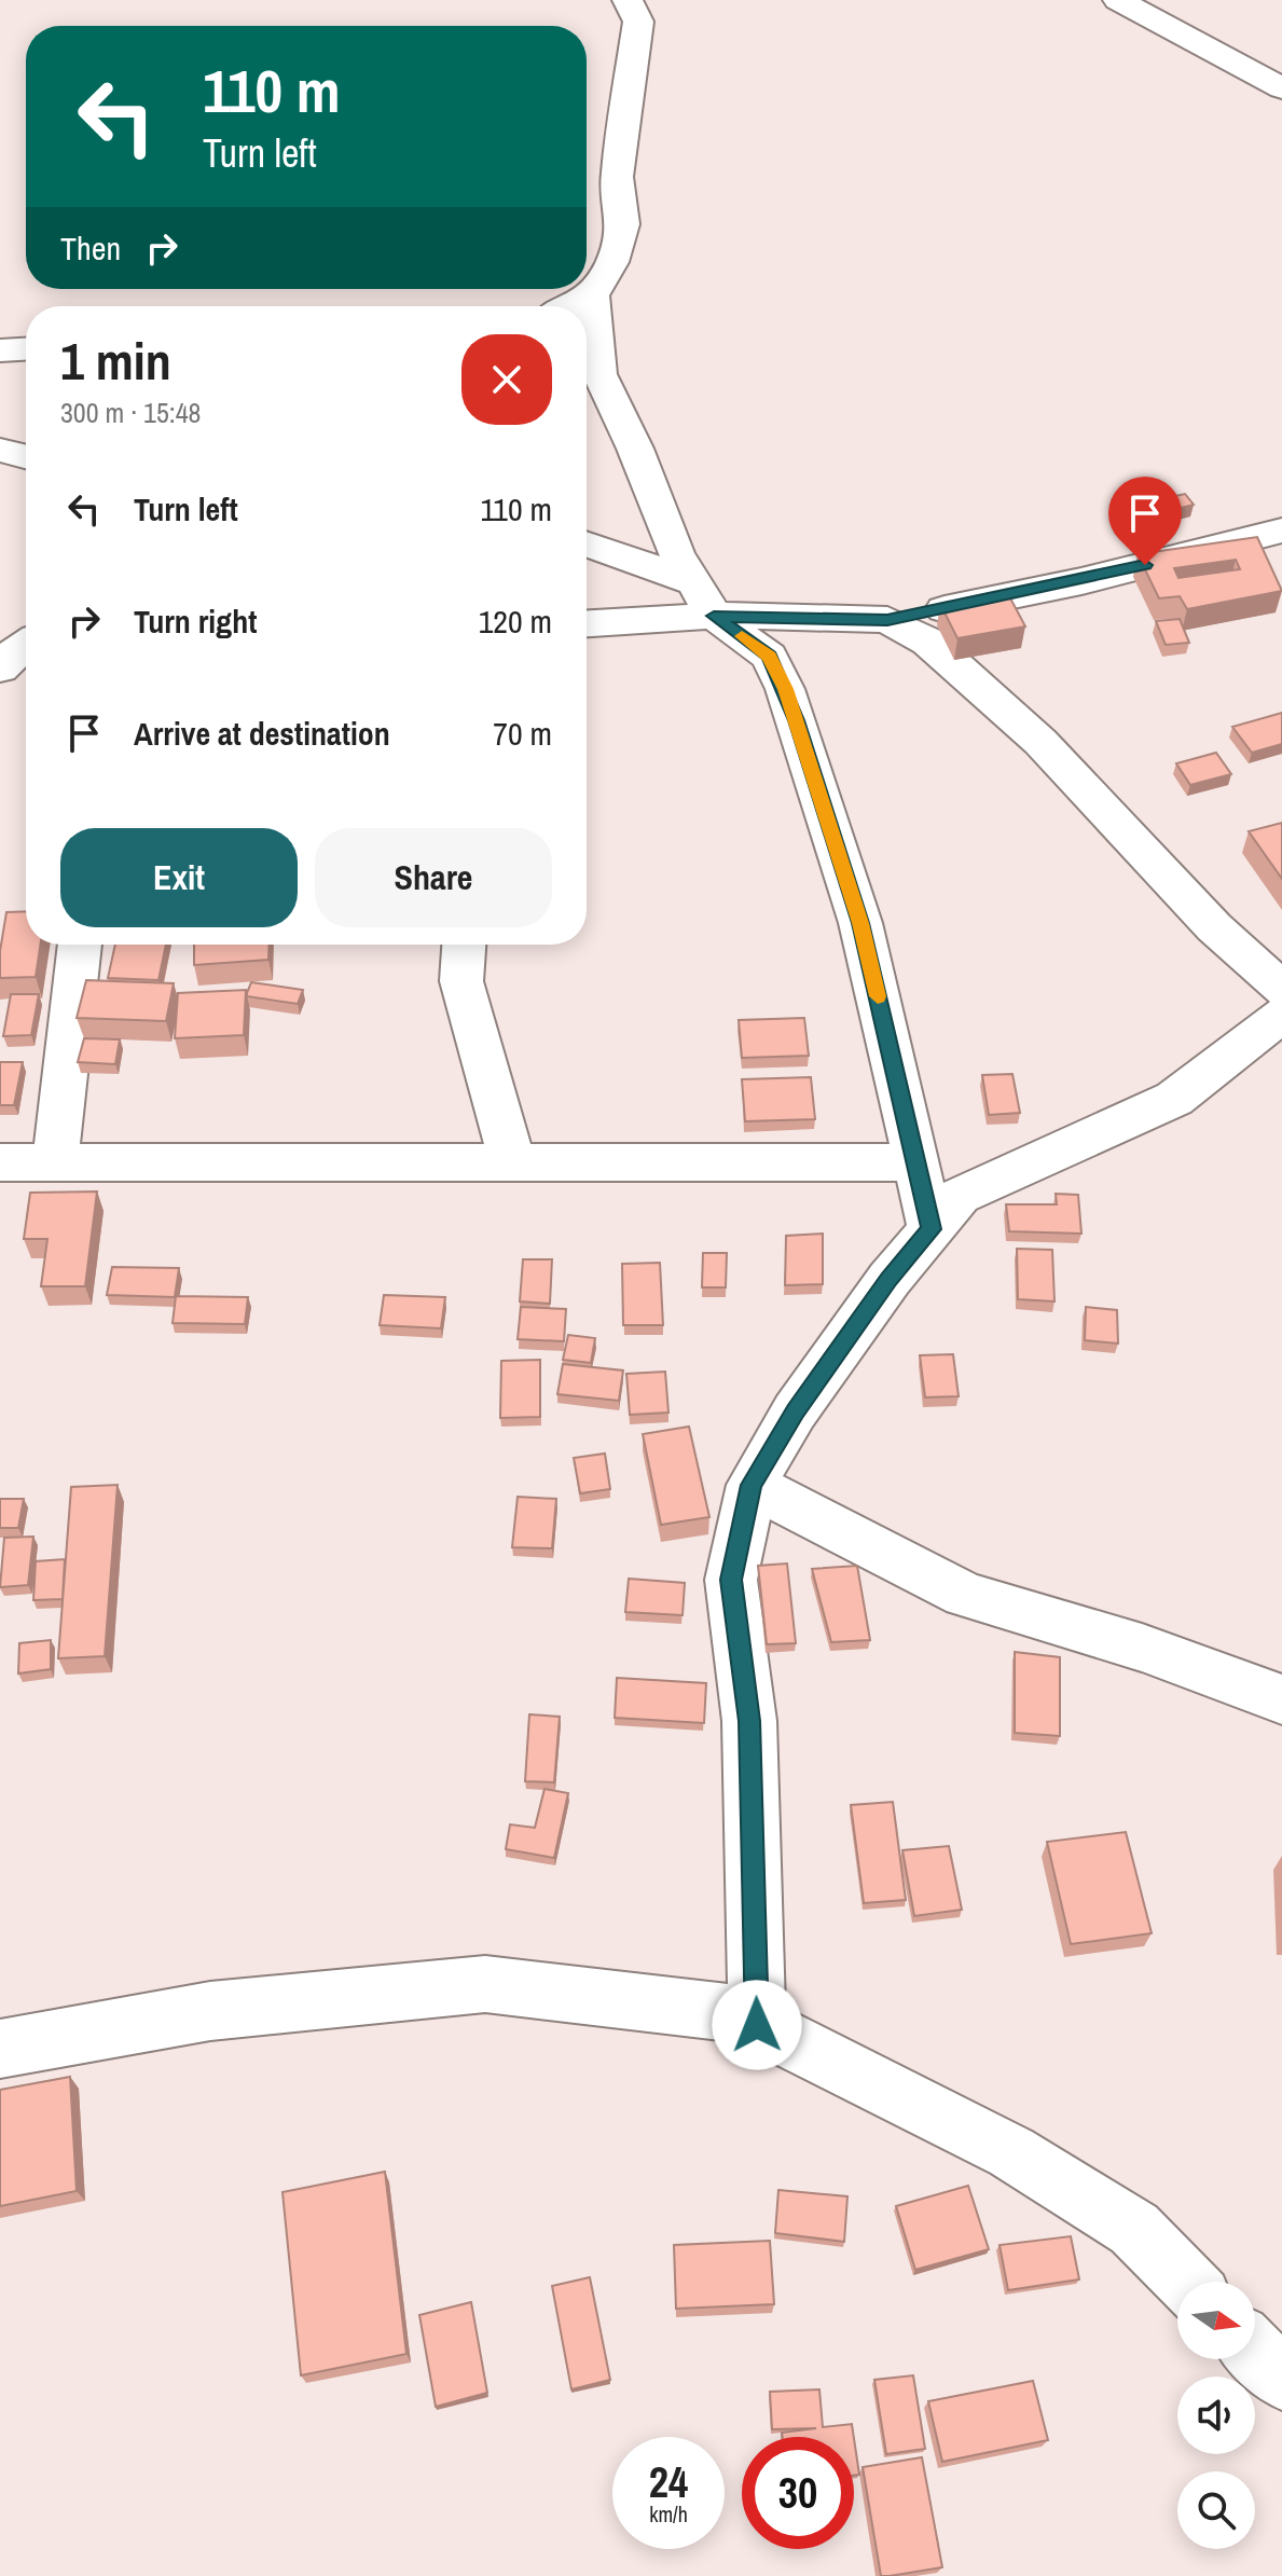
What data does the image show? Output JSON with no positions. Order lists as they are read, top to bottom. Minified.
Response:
{"north":"right","page":{"turn":["110 m","Turn left"],"then":"Then","heading":["1 min","300 m · 15:48"],"list":[{"name":"Turn left","value":"110 m"},{"name":"Turn right","value":"120 m"},{"name":"Arrive at destination","value":"70 m"}],"buttons":["Exit","Share"],"speed":"24 km/h","limit":"30"}}
